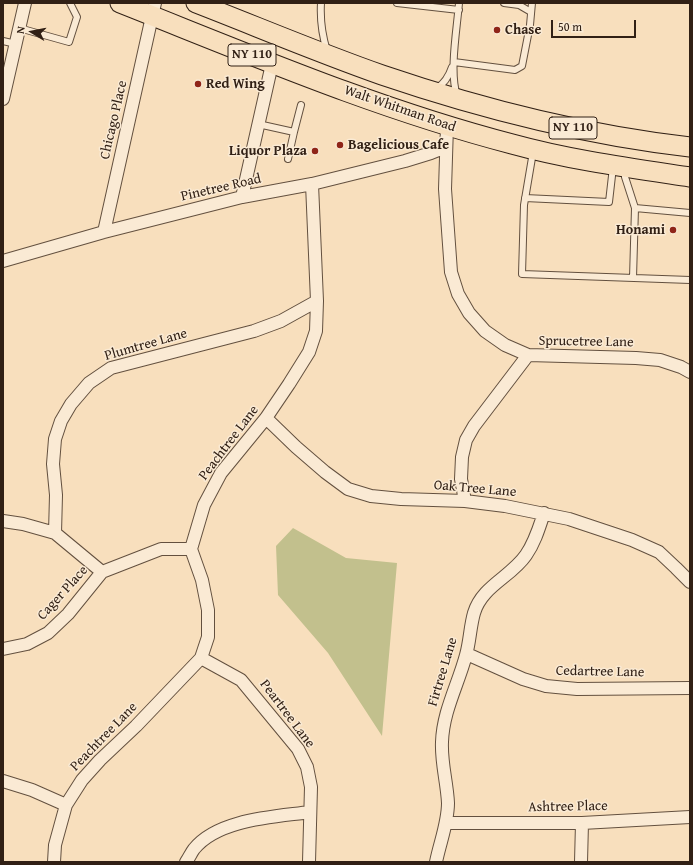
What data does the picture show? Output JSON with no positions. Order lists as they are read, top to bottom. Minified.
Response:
{"streets":{"main road":["NY 110","Walt Whitman Road"],"street":["Chicago Place","Pinetree Road","Sprucetree Lane","Plumtree Lane","Peachtree Lane","Oak Tree Lane","Cager Place","Firtree Lane","Cedartree Lane","Peartree Lane","Ashtree Place"]},"crossings":[["Walt Whitman Road","Chicago Place"],["Walt Whitman Road","Sprucetree Lane"],["Chicago Place","Pinetree Road"],["Pinetree Road","Sprucetree Lane"],["Pinetree Road","Peachtree Lane"],["Plumtree Lane","Peachtree Lane"],["Peachtree Lane","Oak Tree Lane"],["Peachtree Lane","Cager Place"],["Peachtree Lane","Peartree Lane"],["Oak Tree Lane","Firtree Lane"],["Firtree Lane","Cedartree Lane"],["Firtree Lane","Ashtree Place"]],"places":["Chase","Red Wing","Bagelicious Cafe","Liquor Plaza","Honami"],"scale_bar":"50 m","north":"left"}
